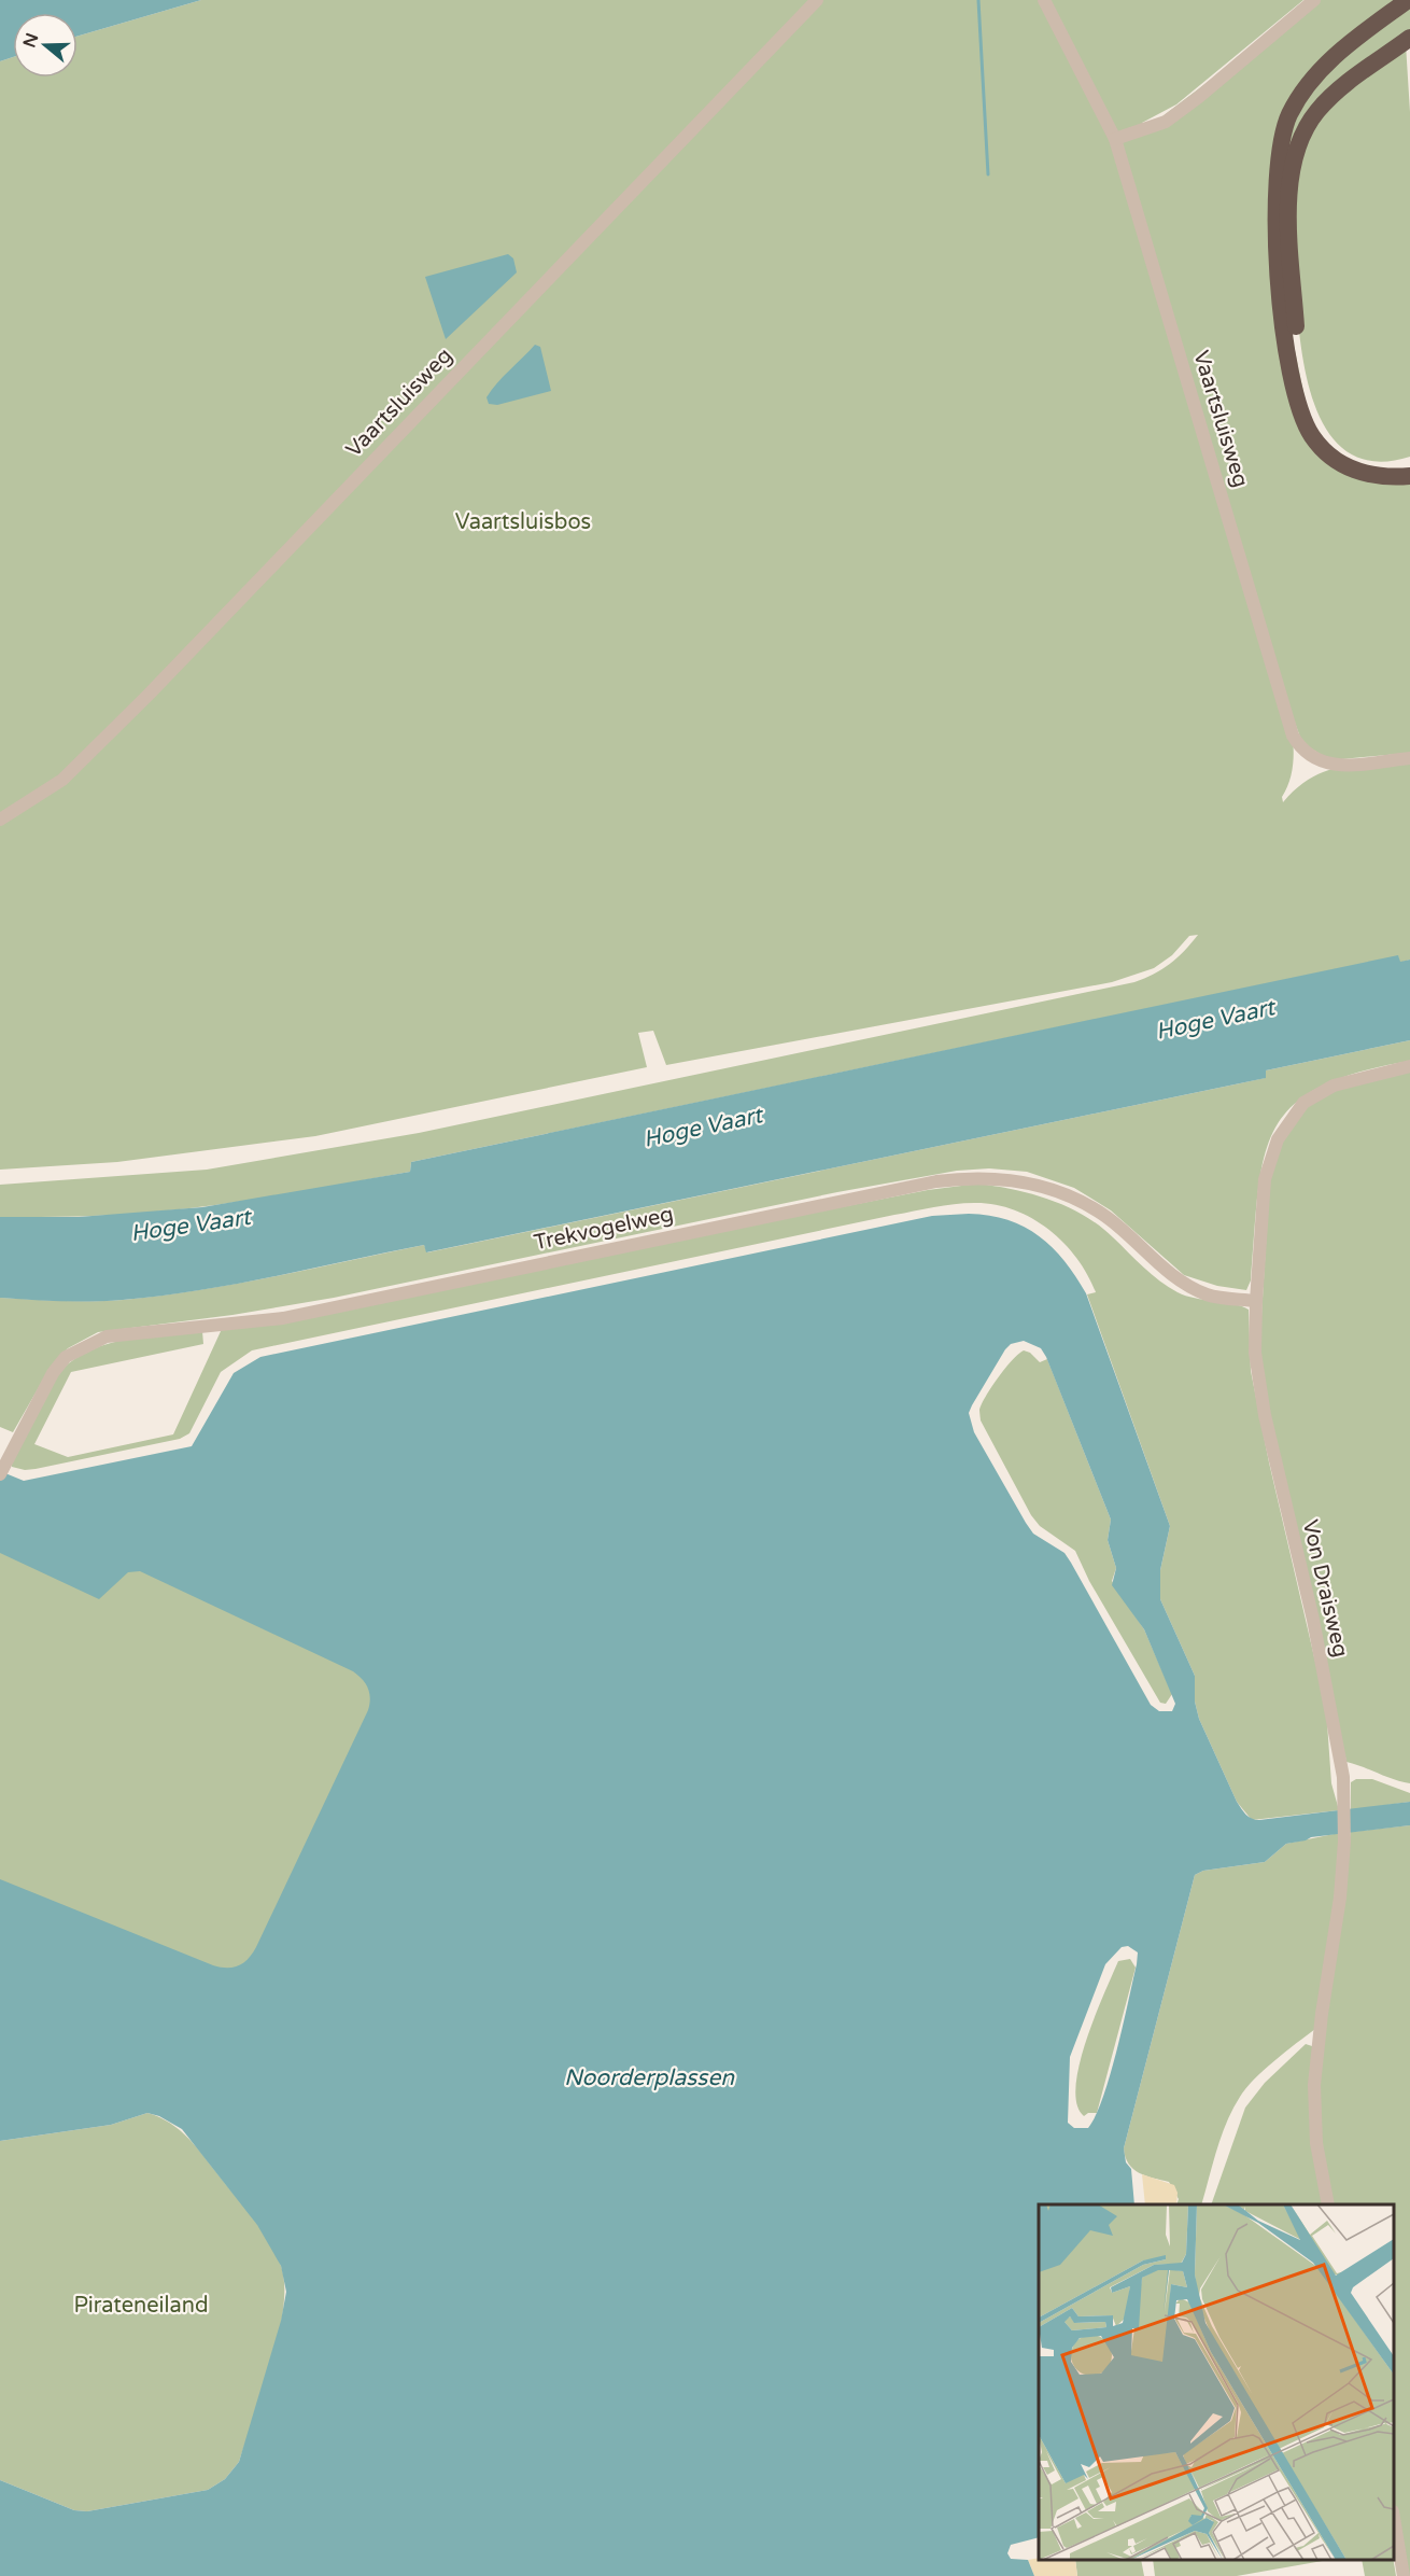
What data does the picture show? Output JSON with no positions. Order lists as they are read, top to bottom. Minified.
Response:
{"streets":{"street":["Vaartsluisweg","Trekvogelweg","Von Draisweg"]},"crossings":[["Trekvogelweg","Von Draisweg"]],"water":["Hoge Vaart","Noorderplassen"],"parks":["Vaartsluisbos","Pirateneiland"],"north":"left"}
